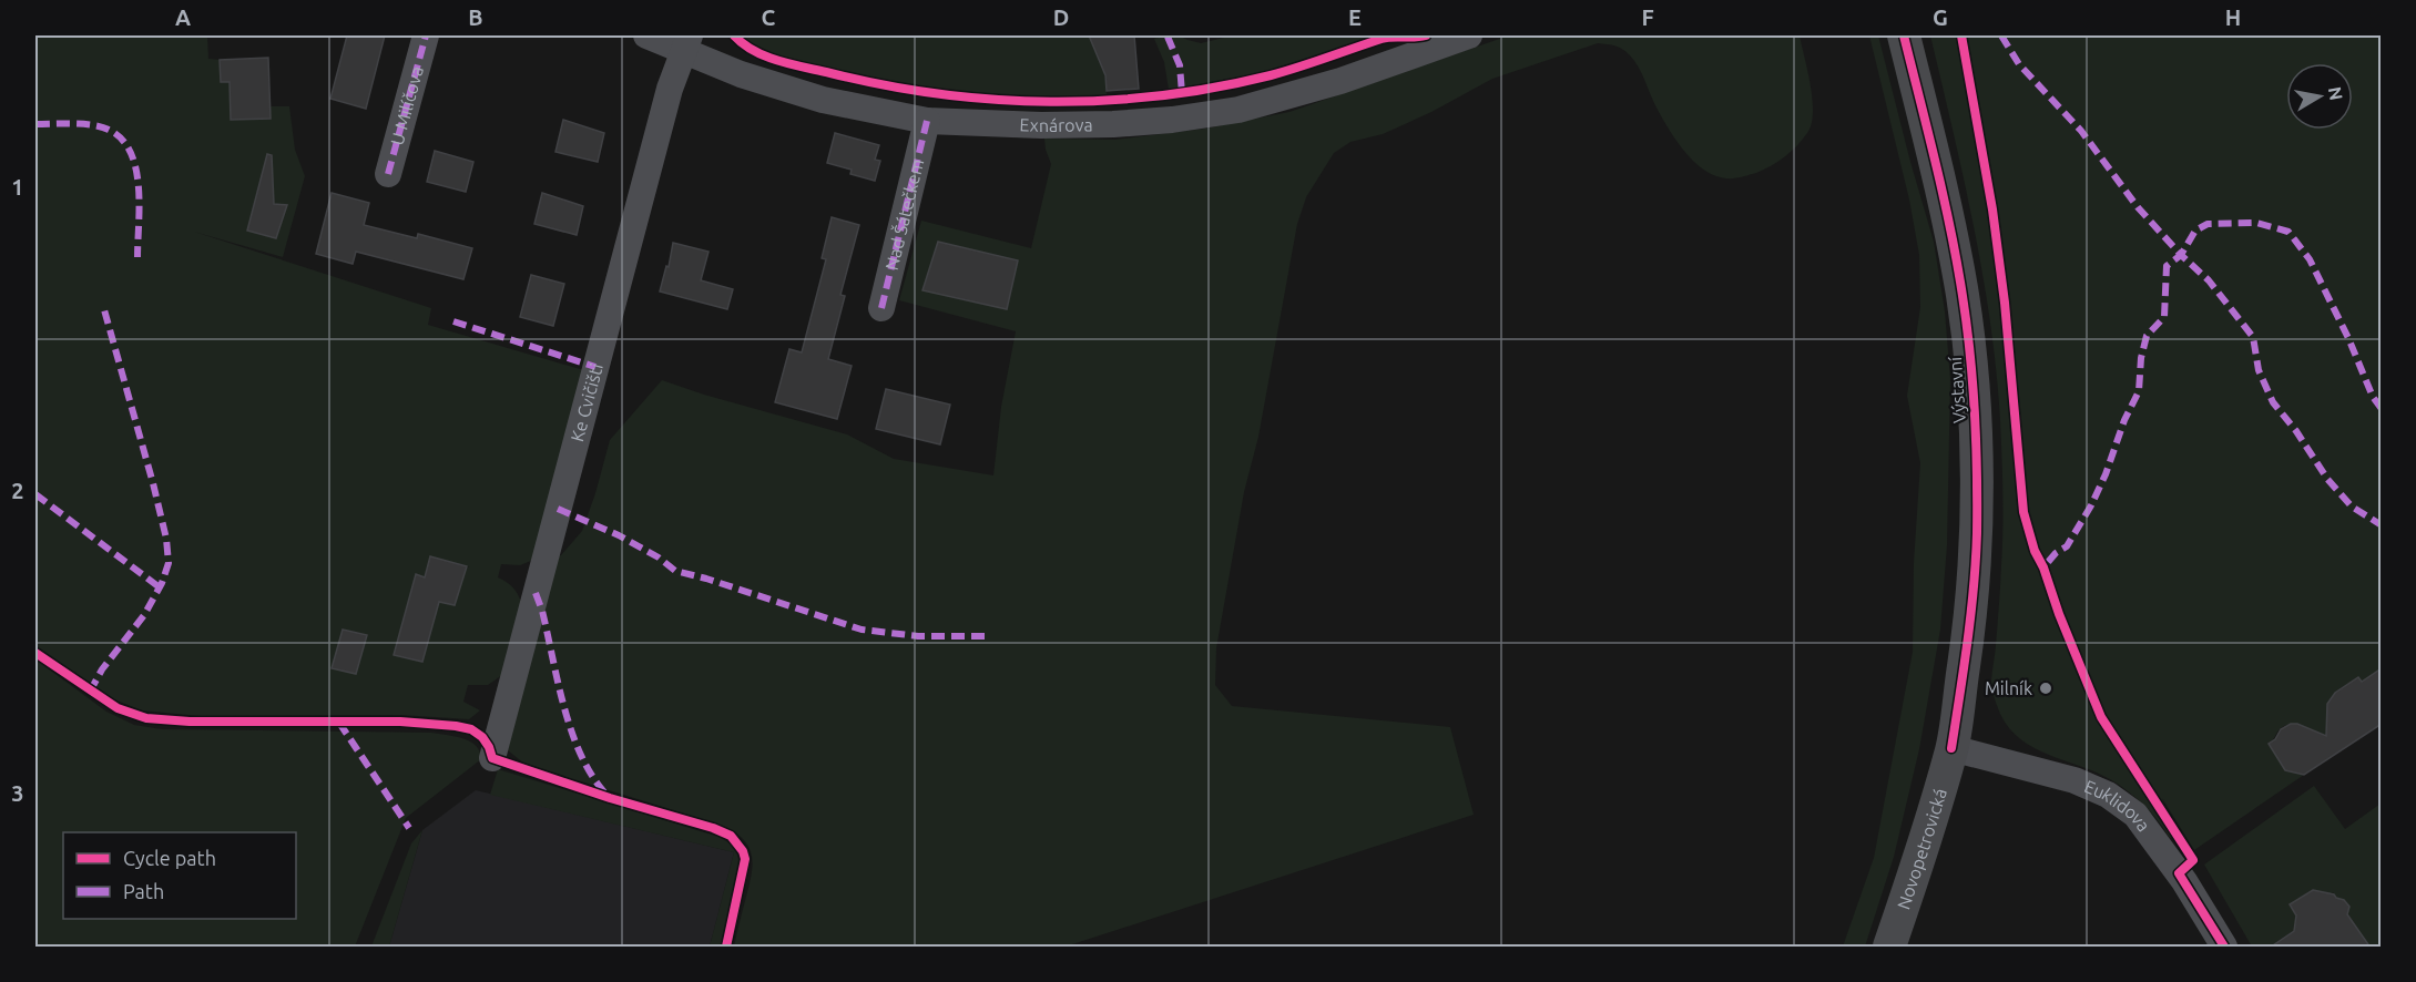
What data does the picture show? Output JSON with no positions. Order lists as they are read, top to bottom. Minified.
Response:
{"streets":{"main road":["Výstavní","Novopetrovická"],"street":["U Milíčova","Exnárova","Nad Šátečkem","Ke Cvičišti","Euklidova"]},"crossings":[["Exnárova","Nad Šátečkem"],["Exnárova","Ke Cvičišti"],["Výstavní","Euklidova"],["Výstavní","Novopetrovická"],["Euklidova","Novopetrovická"]],"places":["Milník"],"legend":["Cycle path","Path"],"north":"right","grid":{"columns":["A","B","C","D","E","F","G","H"],"rows":["1","2","3"]}}
